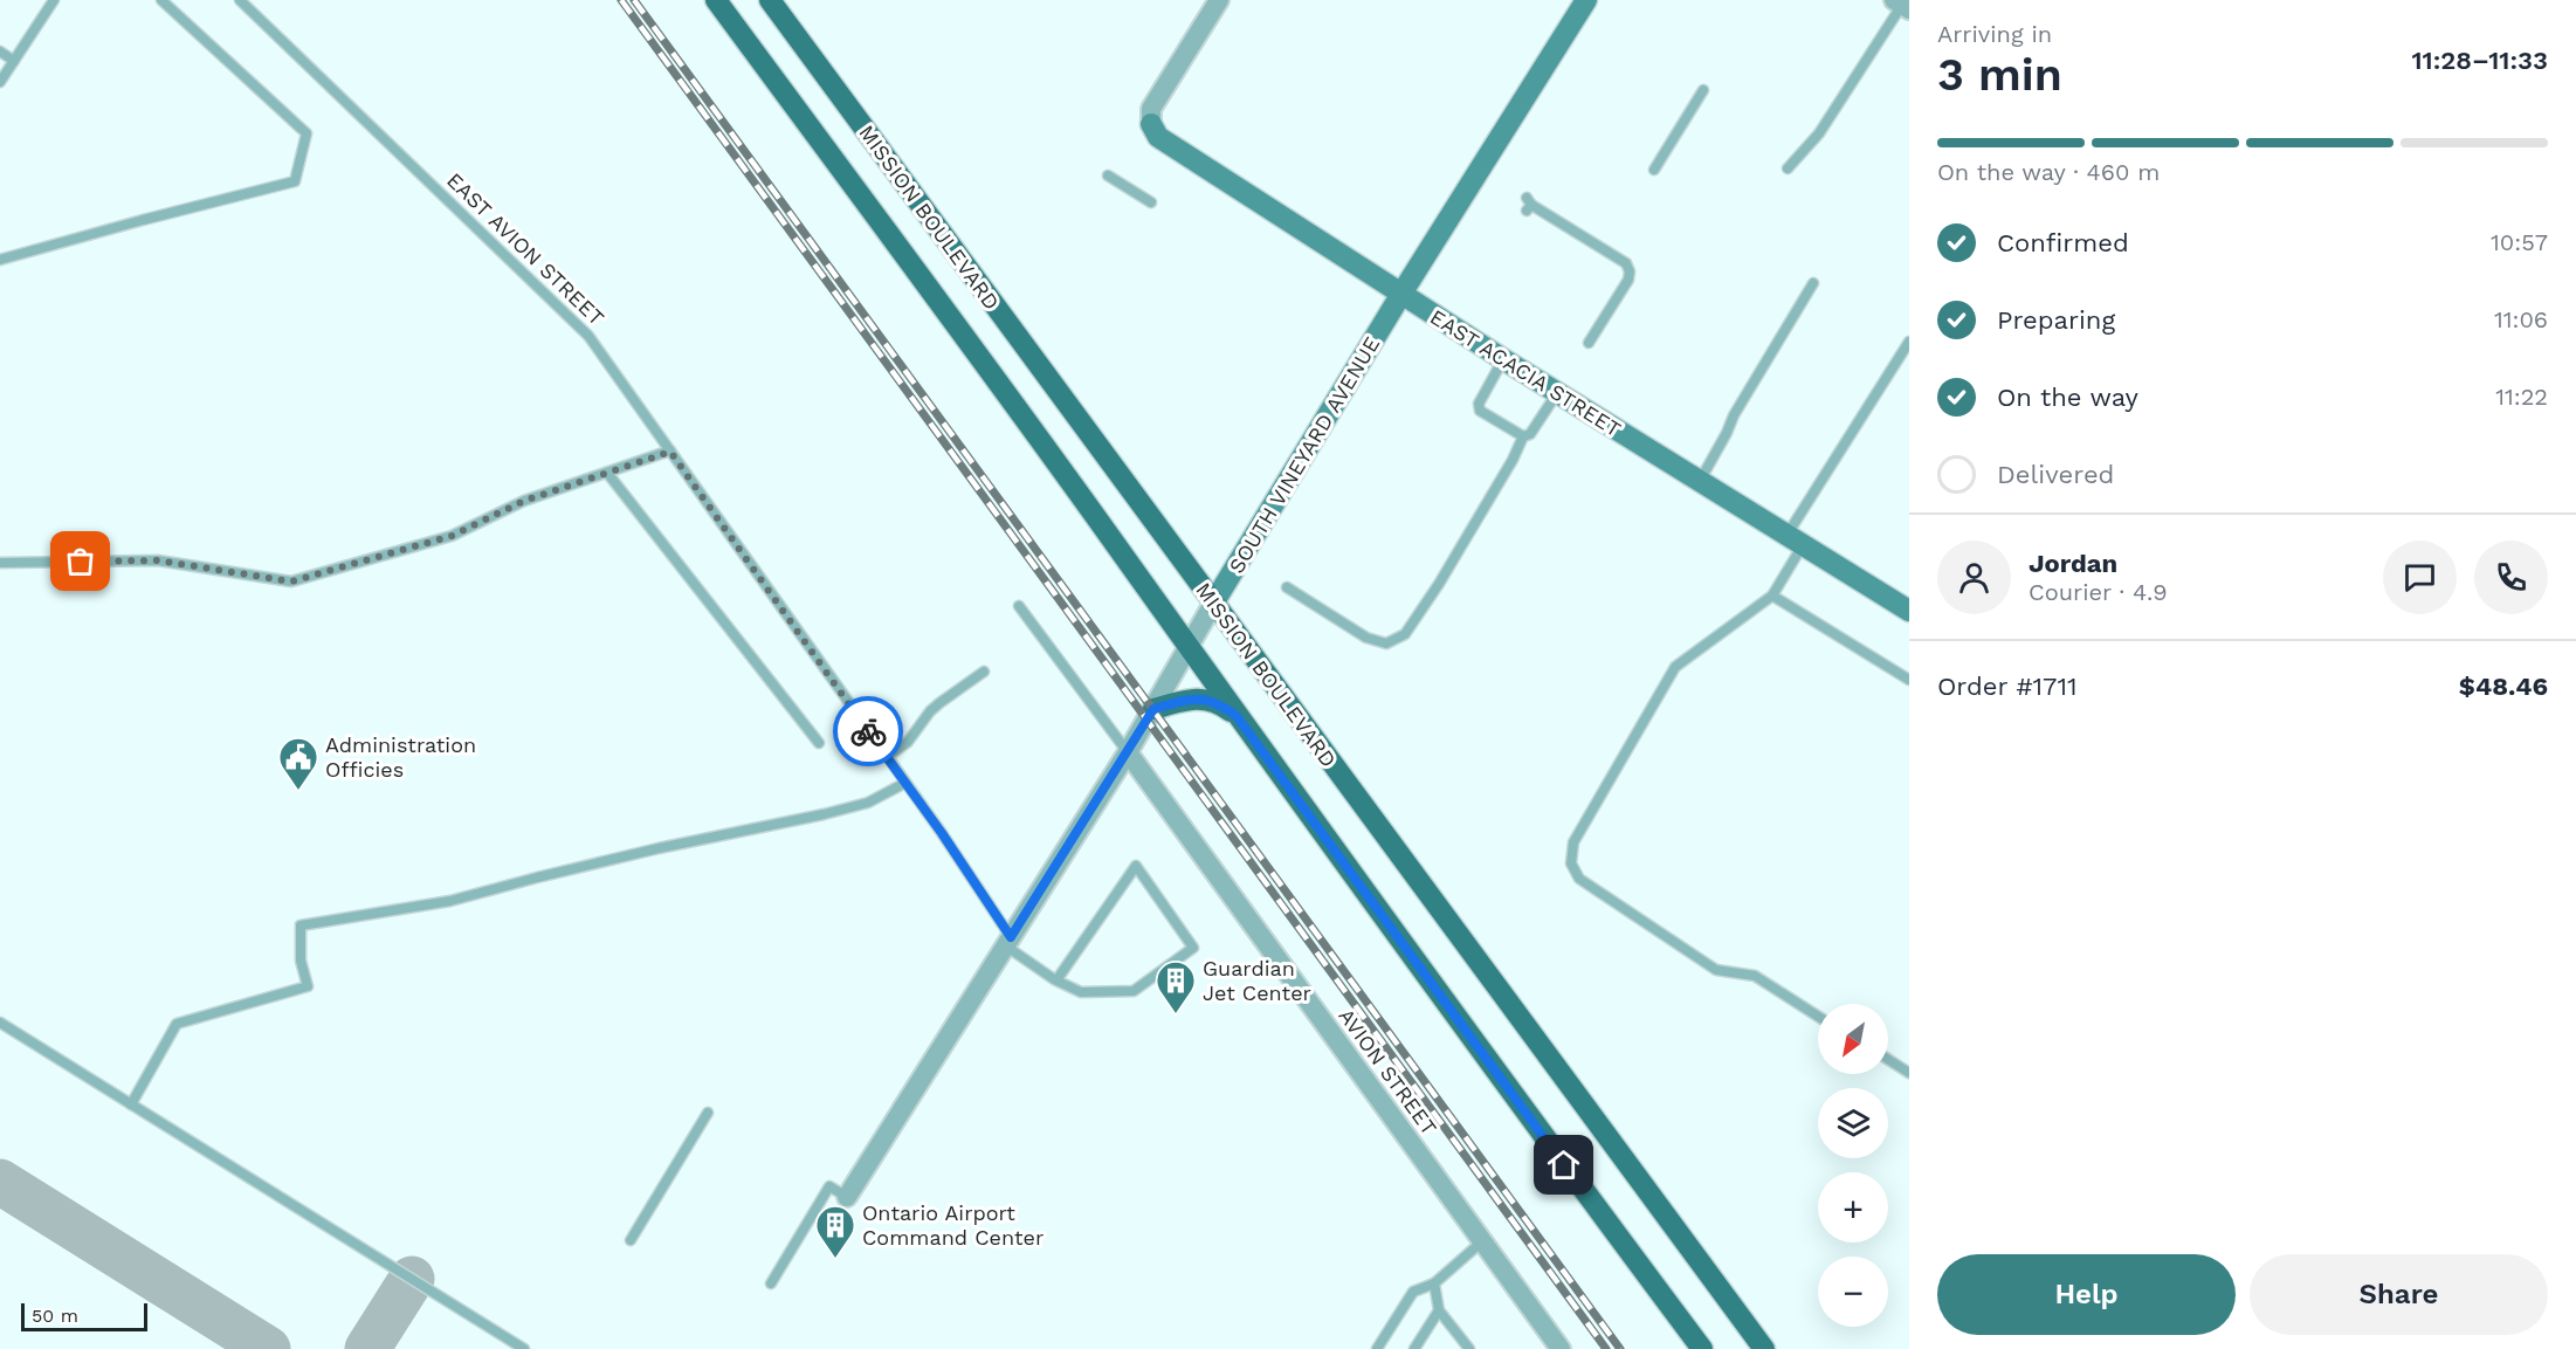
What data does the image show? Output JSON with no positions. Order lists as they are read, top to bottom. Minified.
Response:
{"streets":{"main road":["MISSION BOULEVARD"],"street":["EAST ACACIA STREET","SOUTH VINEYARD AVENUE","AVION STREET"],"lane":["EAST AVION STREET"]},"crossings":[["MISSION BOULEVARD","SOUTH VINEYARD AVENUE"],["EAST AVION STREET","SOUTH VINEYARD AVENUE"],["EAST ACACIA STREET","SOUTH VINEYARD AVENUE"],["SOUTH VINEYARD AVENUE","AVION STREET"]],"places":{"public building":["Administration Officies"],"building":["Guardian Jet Center","Ontario Airport Command Center"]},"scale_bar":"50 m","north":"bottom left","page":{"heading":["3 min","Arriving in","11:28–11:33"],"panel":["Jordan","Courier · 4.9","Order #1711","$48.46"],"bar":"On the way · 460 m","list":[["Confirmed","10:57"],["Preparing","11:06"],["On the way","11:22"],"Delivered"],"map_buttons":["+","−"],"buttons":["Help","Share"],"scale":"50 m"}}
